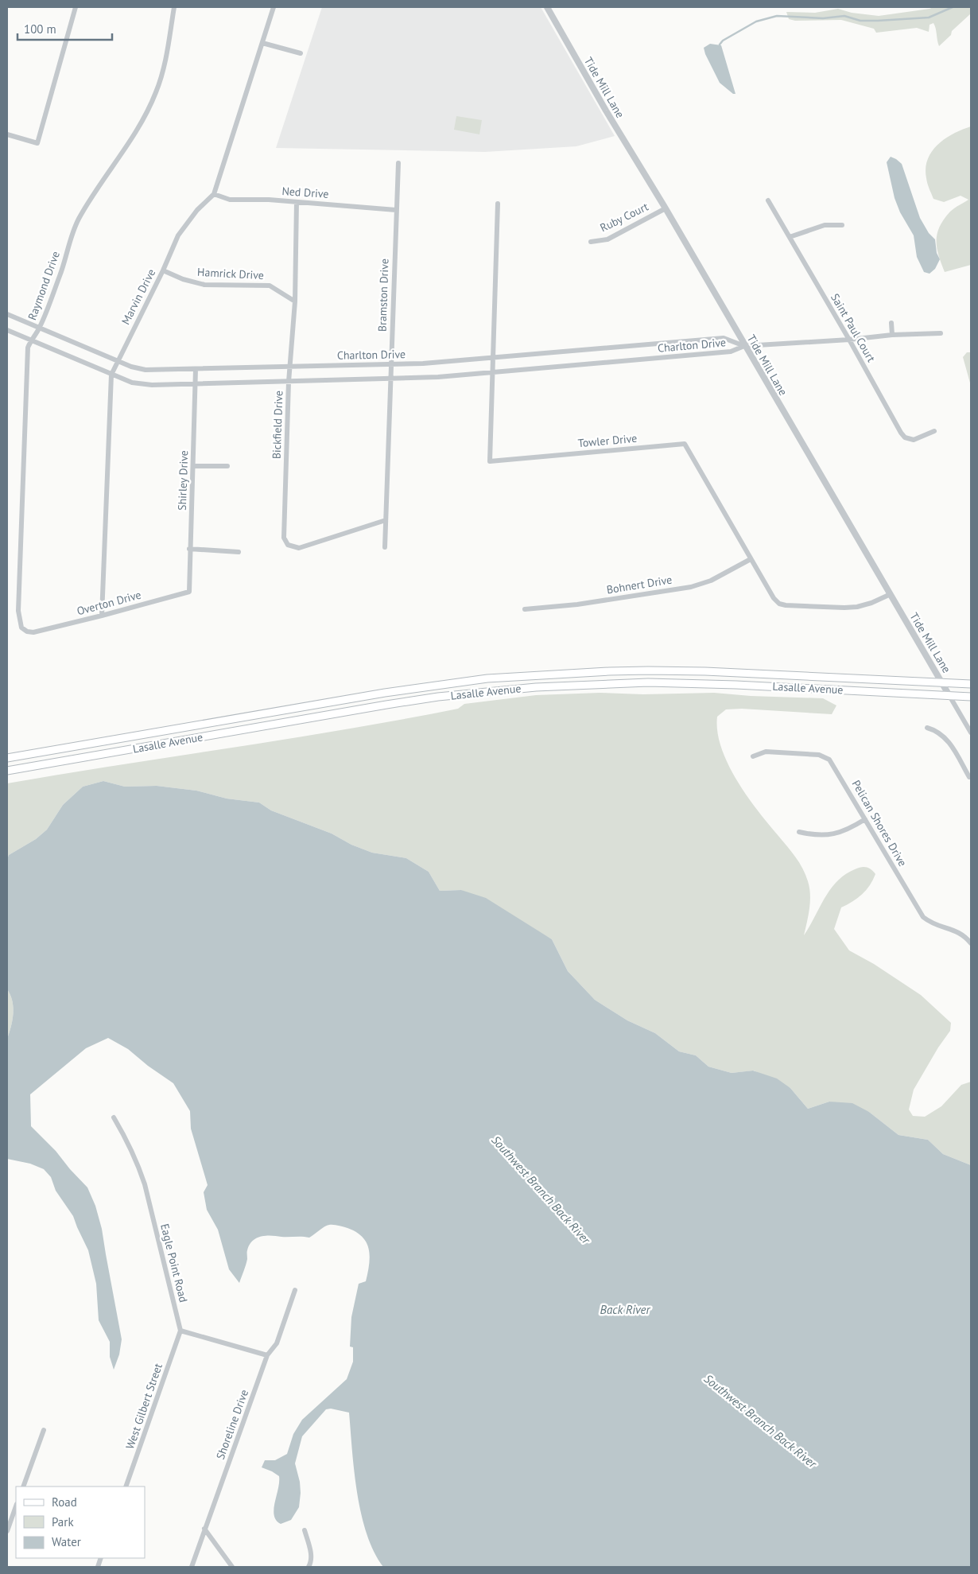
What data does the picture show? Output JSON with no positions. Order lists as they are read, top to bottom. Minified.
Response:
{"streets":{"main road":["Lasalle Avenue"],"street":["Tide Mill Lane","Ned Drive","Ruby Court","Hamrick Drive","Raymond Drive","Bramston Drive","Marvin Drive","Saint Paul Court","Charlton Drive","Bickfield Drive","Towler Drive","Shirley Drive","Bohnert Drive","Overton Drive","Pelican Shores Drive","Eagle Point Road","West Gilbert Street","Shoreline Drive"]},"crossings":[["Tide Mill Lane","Ruby Court"],["Tide Mill Lane","Charlton Drive"],["Tide Mill Lane","Towler Drive"],["Tide Mill Lane","Lasalle Avenue"],["Ned Drive","Bramston Drive"],["Ned Drive","Marvin Drive"],["Ned Drive","Bickfield Drive"],["Hamrick Drive","Marvin Drive"],["Hamrick Drive","Bickfield Drive"],["Raymond Drive","Charlton Drive"],["Raymond Drive","Overton Drive"],["Bramston Drive","Charlton Drive"],["Bramston Drive","Bickfield Drive"],["Marvin Drive","Charlton Drive"],["Marvin Drive","Overton Drive"],["Saint Paul Court","Charlton Drive"],["Charlton Drive","Bickfield Drive"],["Charlton Drive","Towler Drive"],["Charlton Drive","Shirley Drive"],["Towler Drive","Bohnert Drive"],["Shirley Drive","Overton Drive"],["Eagle Point Road","West Gilbert Street"]],"water":["Southwest Branch Back River","Back River"],"legend":["Road","Park","Water"],"scale_bar":"100 m"}
